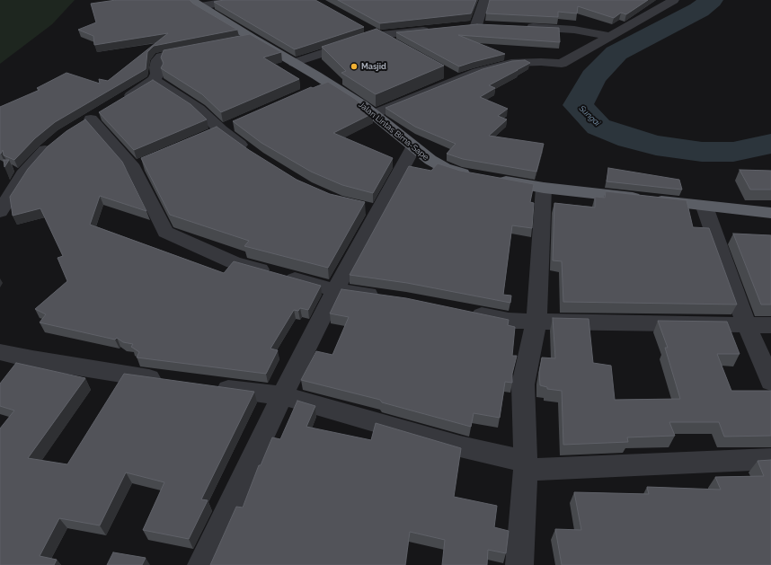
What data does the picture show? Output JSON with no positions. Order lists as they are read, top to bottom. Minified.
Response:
{"streets":{"highway":["Jalan Lintas Bima-Sape"]},"water":["Sungai"],"places":["Masjid"]}
